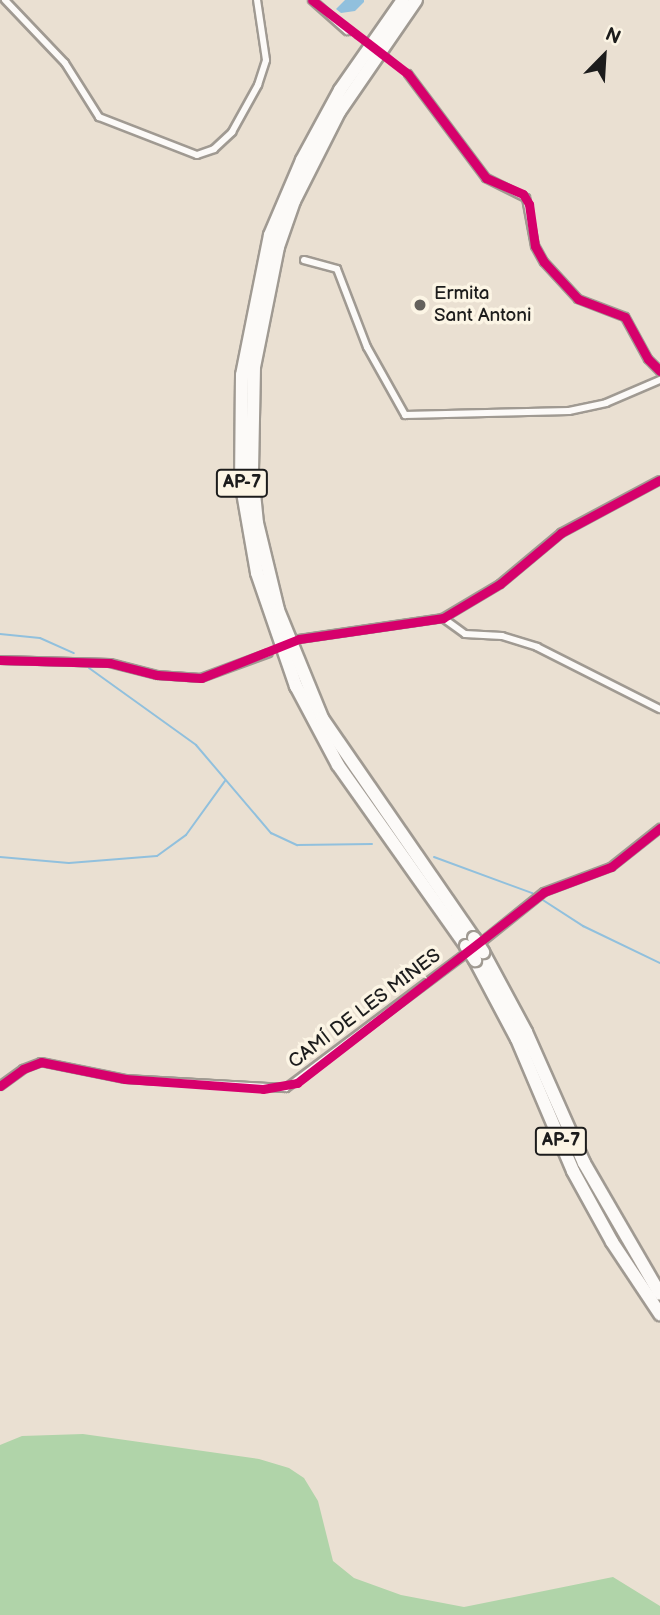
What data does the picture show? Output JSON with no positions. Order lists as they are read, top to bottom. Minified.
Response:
{"streets":{"highway":["AP-7"],"street":["CAMÍ DE LES MINES"]},"crossings":[["AP-7","CAMÍ DE LES MINES"]],"places":["Ermita Sant Antoni"],"north":"top right"}
